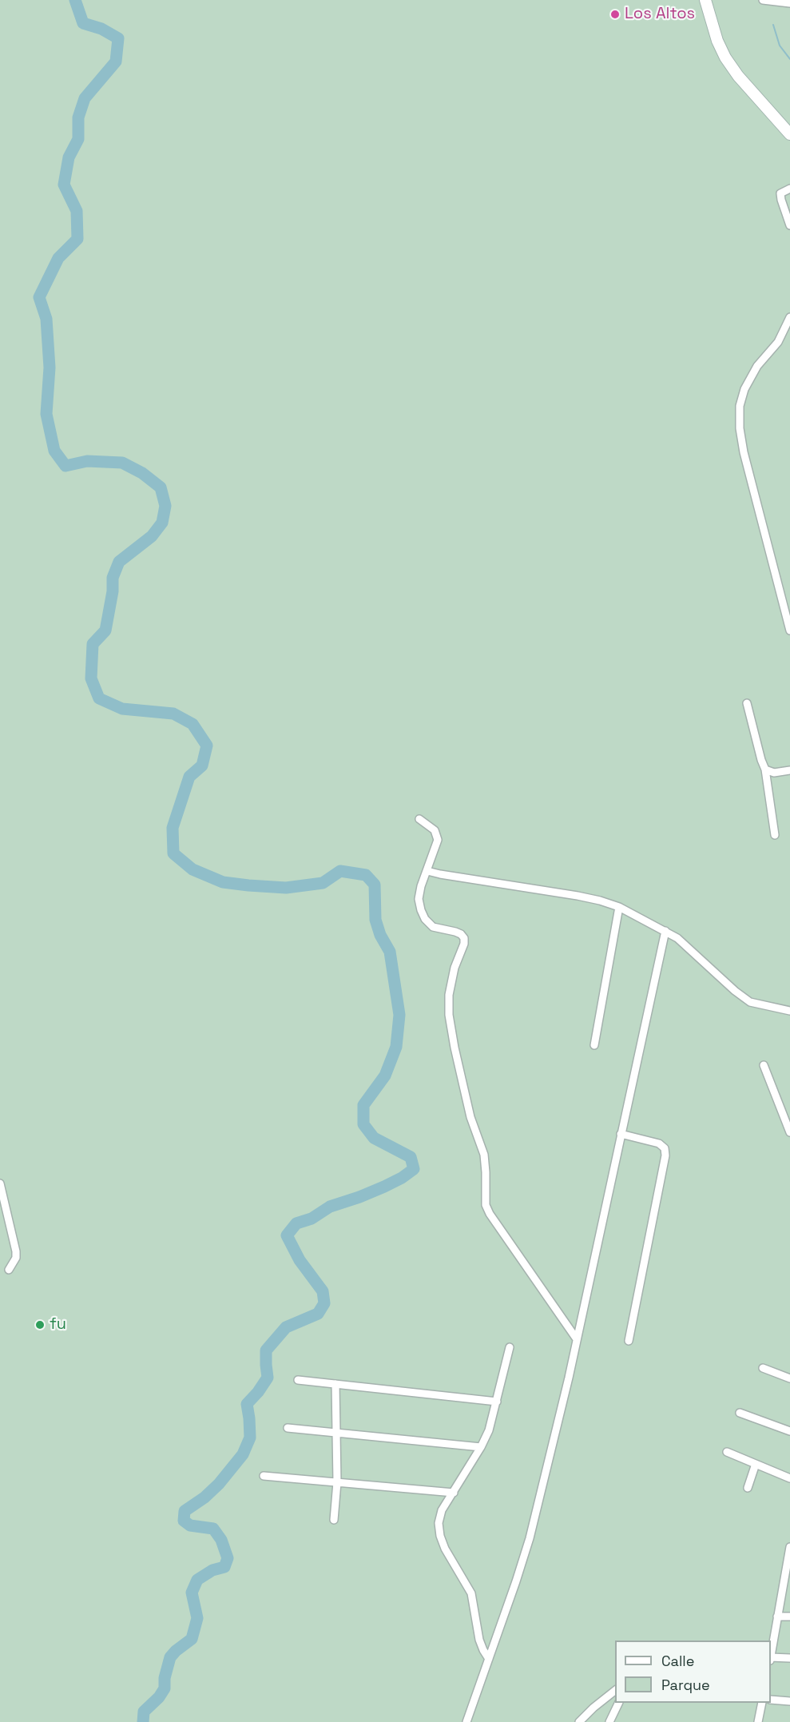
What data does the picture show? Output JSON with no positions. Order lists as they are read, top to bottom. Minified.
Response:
{"places":["Los Altos","fu"],"legend":["Calle","Parque"]}
